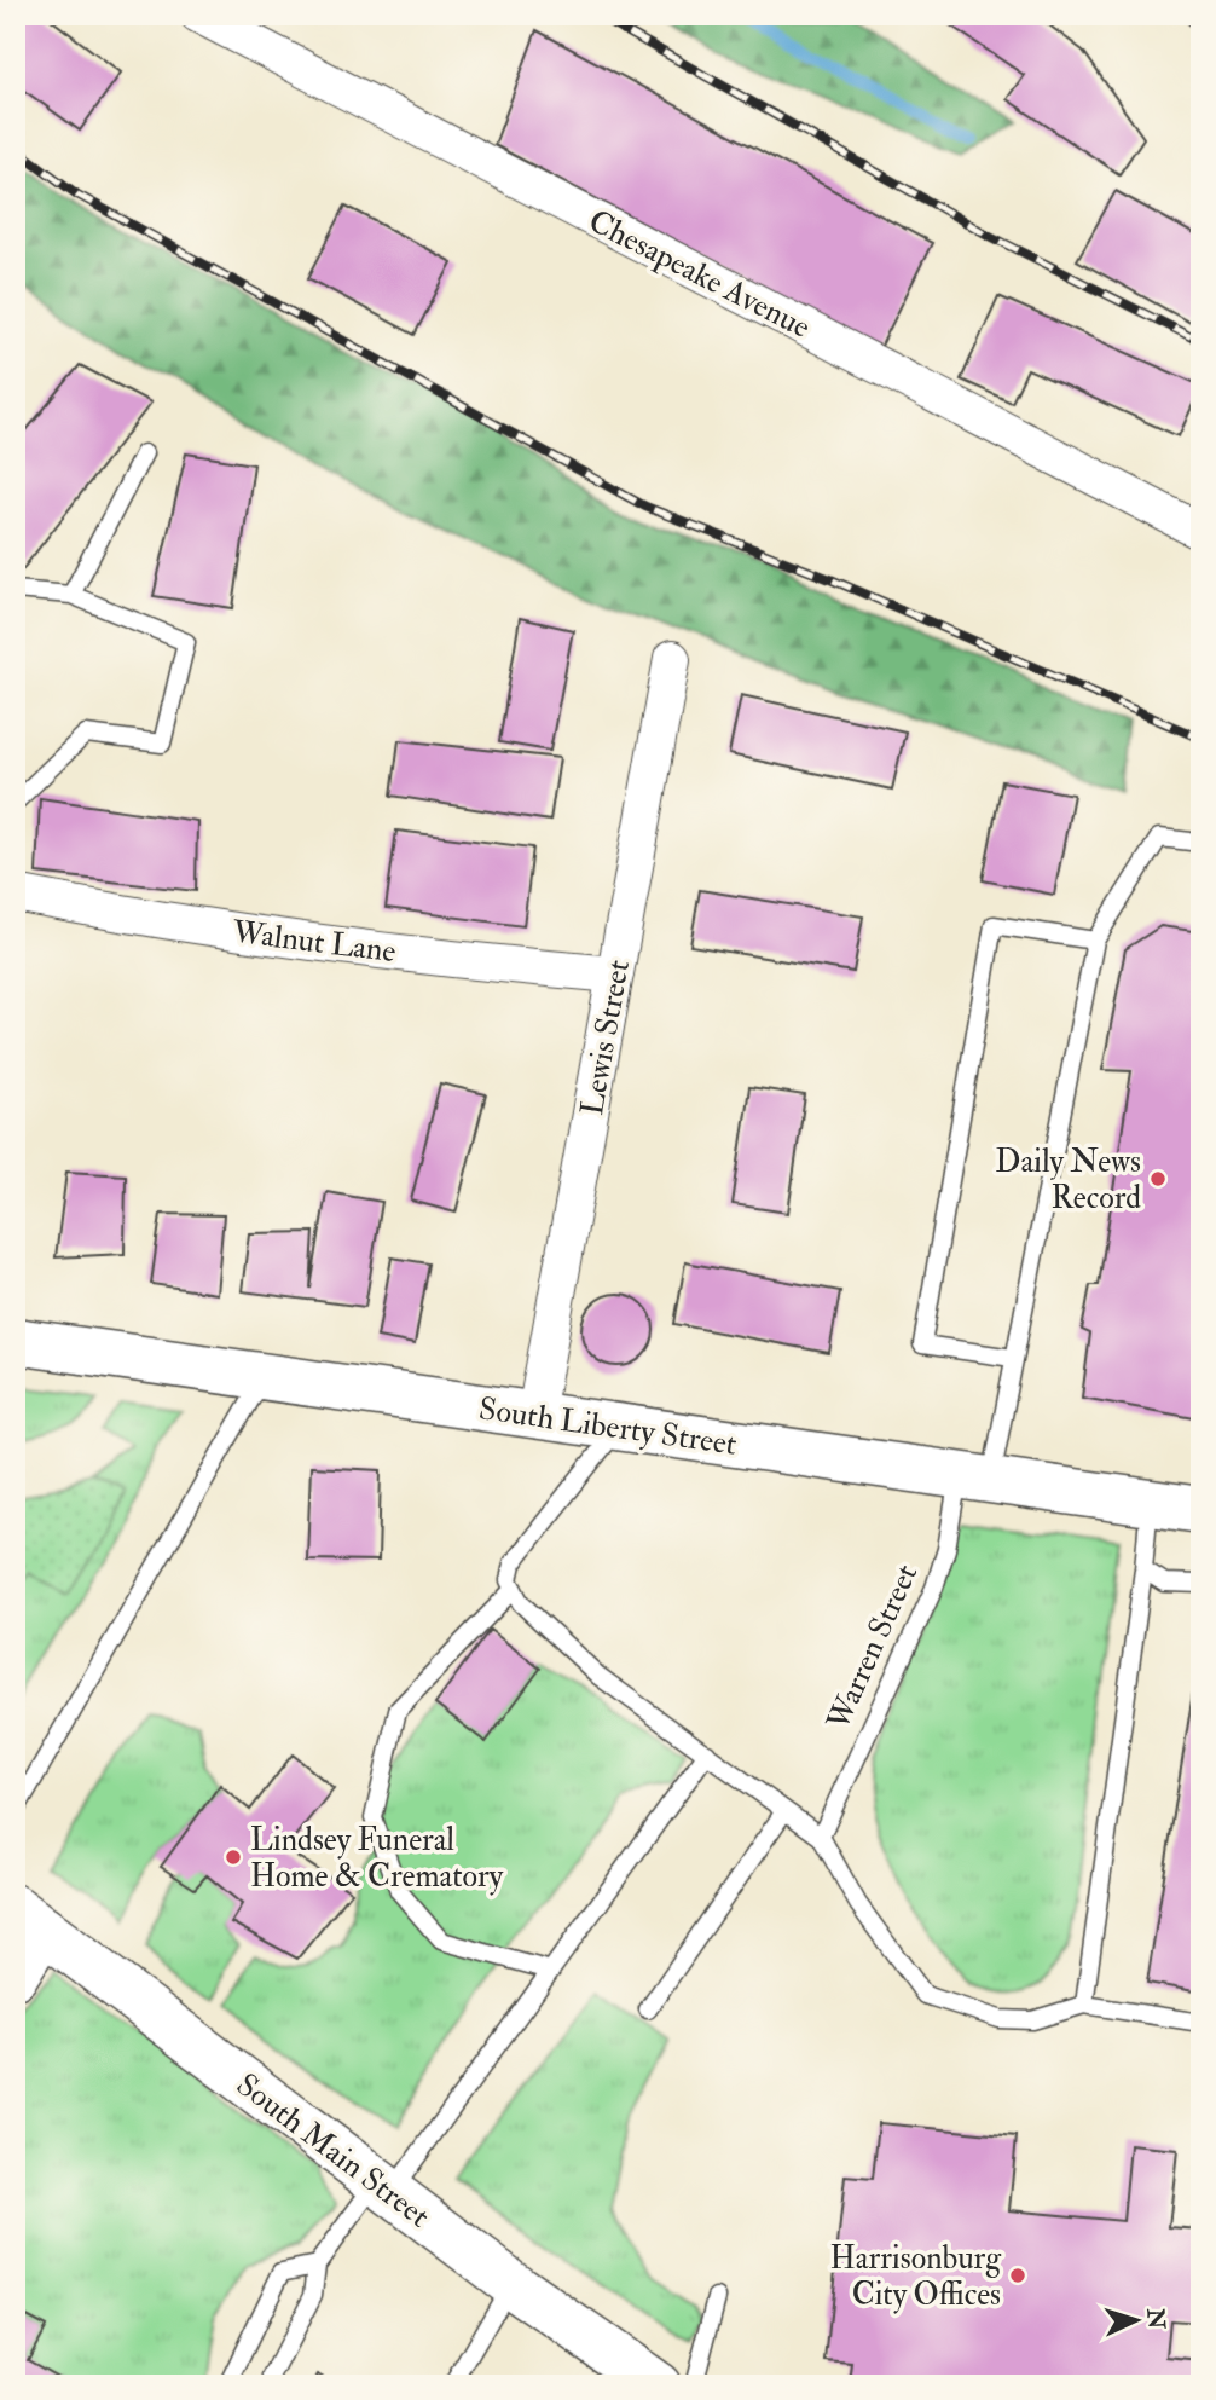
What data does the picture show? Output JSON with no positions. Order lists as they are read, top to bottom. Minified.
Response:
{"streets":{"main road":["South Liberty Street","South Main Street"],"street":["Chesapeake Avenue","Walnut Lane","Lewis Street"],"lane":["Warren Street"]},"crossings":[["Walnut Lane","Lewis Street"],["Lewis Street","South Liberty Street"],["South Liberty Street","Warren Street"]],"places":["Daily News Record","Lindsey Funeral Home & Crematory","Harrisonburg City Offices"],"north":"right"}
